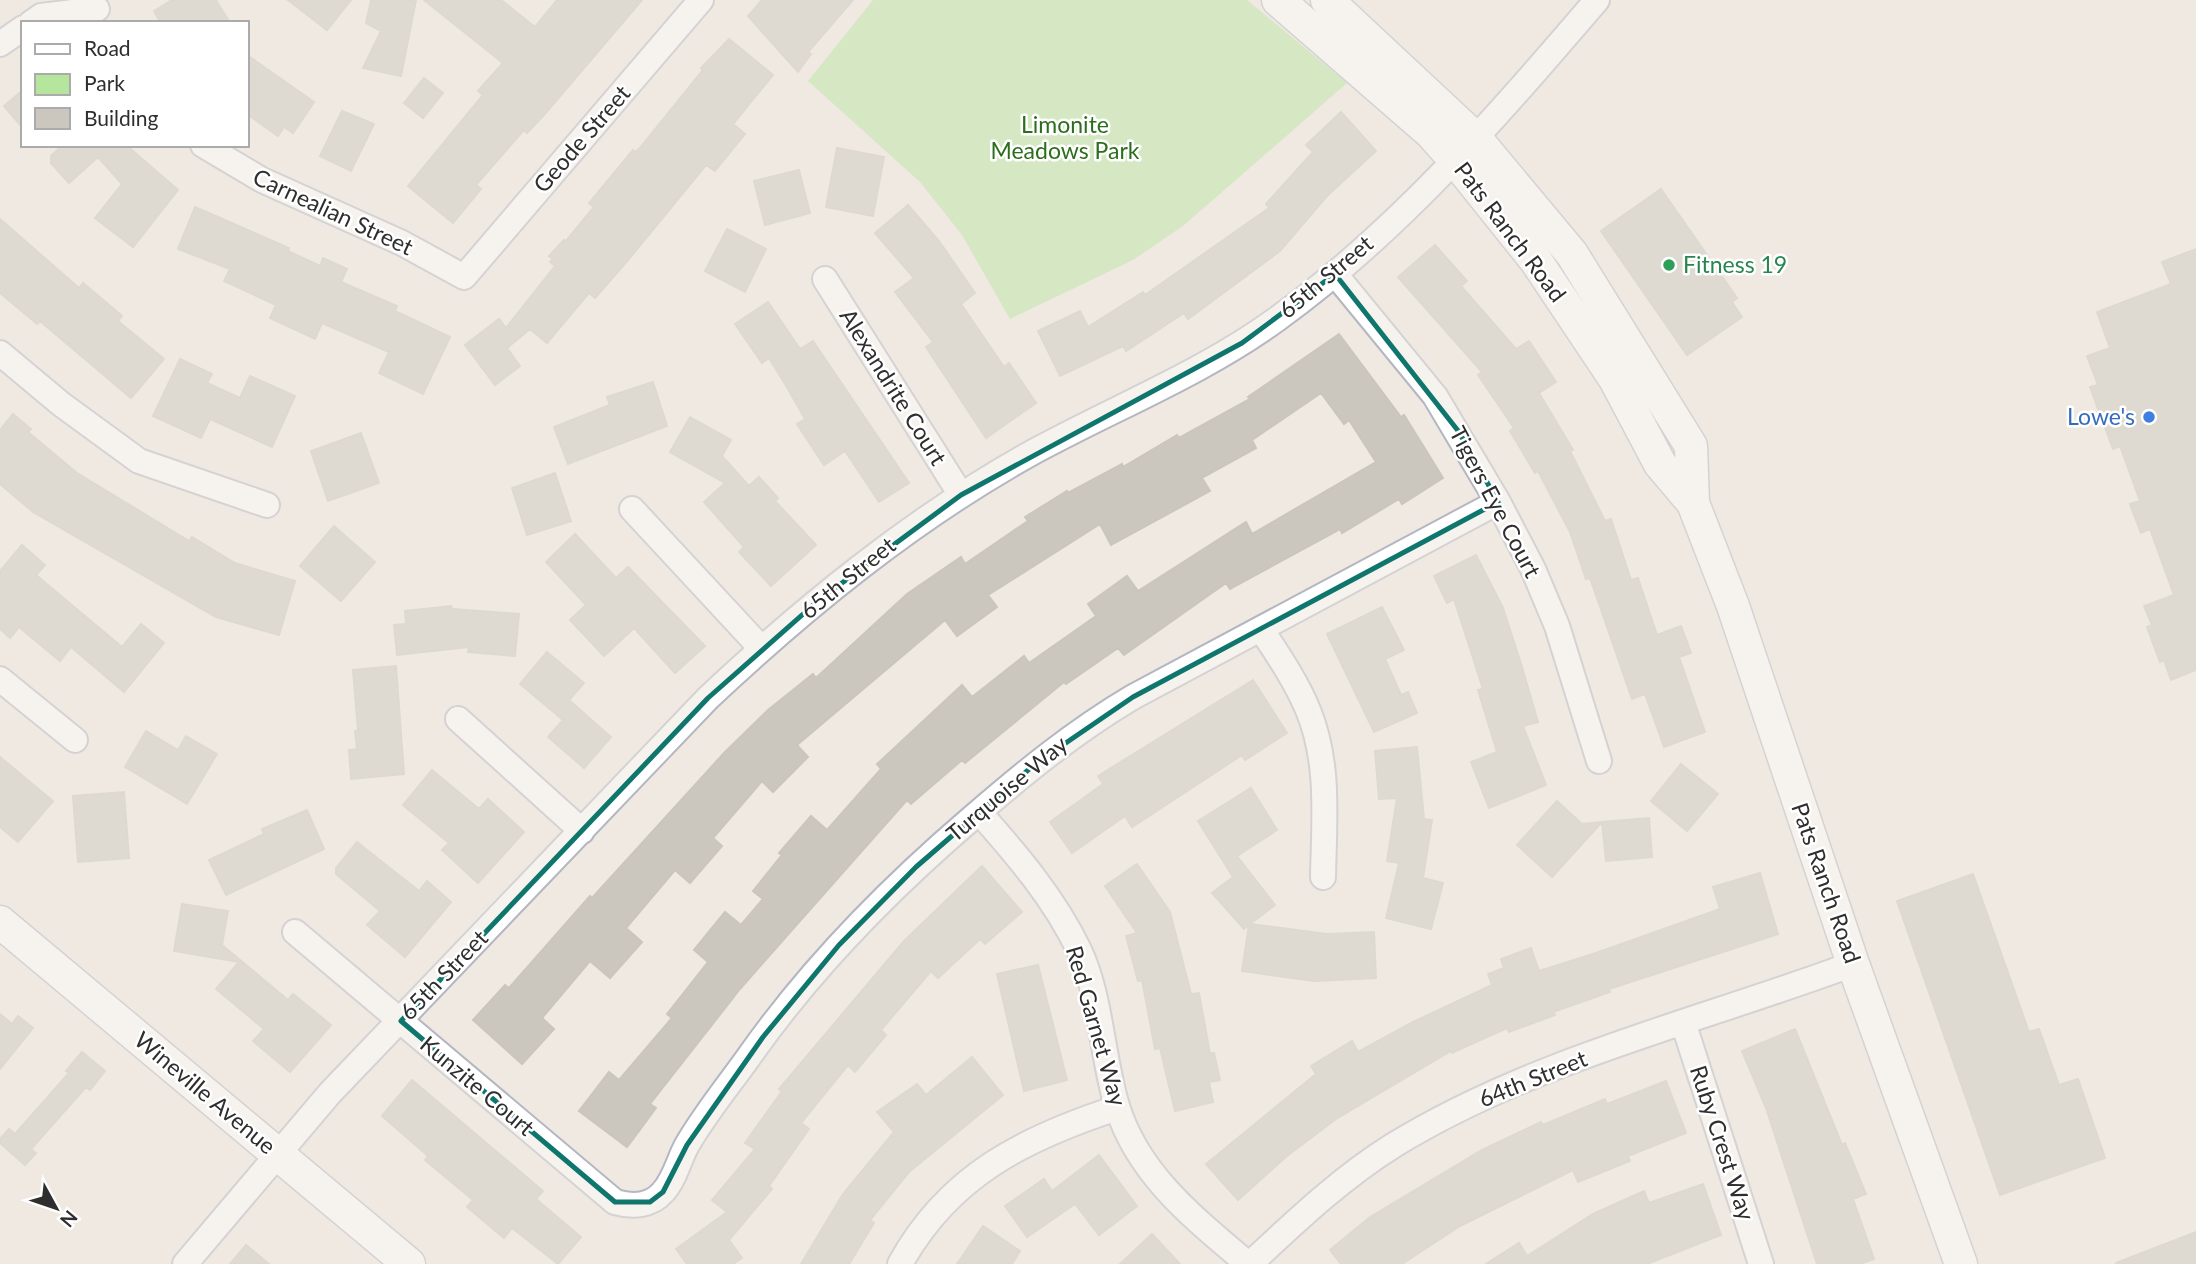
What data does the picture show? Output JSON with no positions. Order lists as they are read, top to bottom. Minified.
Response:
{"streets":{"street":["Geode Street","Carnealian Street","Pats Ranch Road","65th Street","Alexandrite Court","Tigers Eye Court","Turquoise Way","Red Garnet Way","64th Street","Kunzite Court","Wineville Avenue","Ruby Crest Way"]},"crossings":[["Geode Street","Carnealian Street"],["Pats Ranch Road","65th Street"],["Pats Ranch Road","64th Street"],["65th Street","Alexandrite Court"],["65th Street","Tigers Eye Court"],["65th Street","Kunzite Court"],["65th Street","Wineville Avenue"],["Tigers Eye Court","Turquoise Way"],["Turquoise Way","Red Garnet Way"],["Turquoise Way","Kunzite Court"],["Red Garnet Way","64th Street"],["64th Street","Ruby Crest Way"]],"parks":["Limonite Meadows Park"],"places":["Fitness 19","Lowe's"],"legend":["Road","Park","Building"],"north":"bottom right"}
